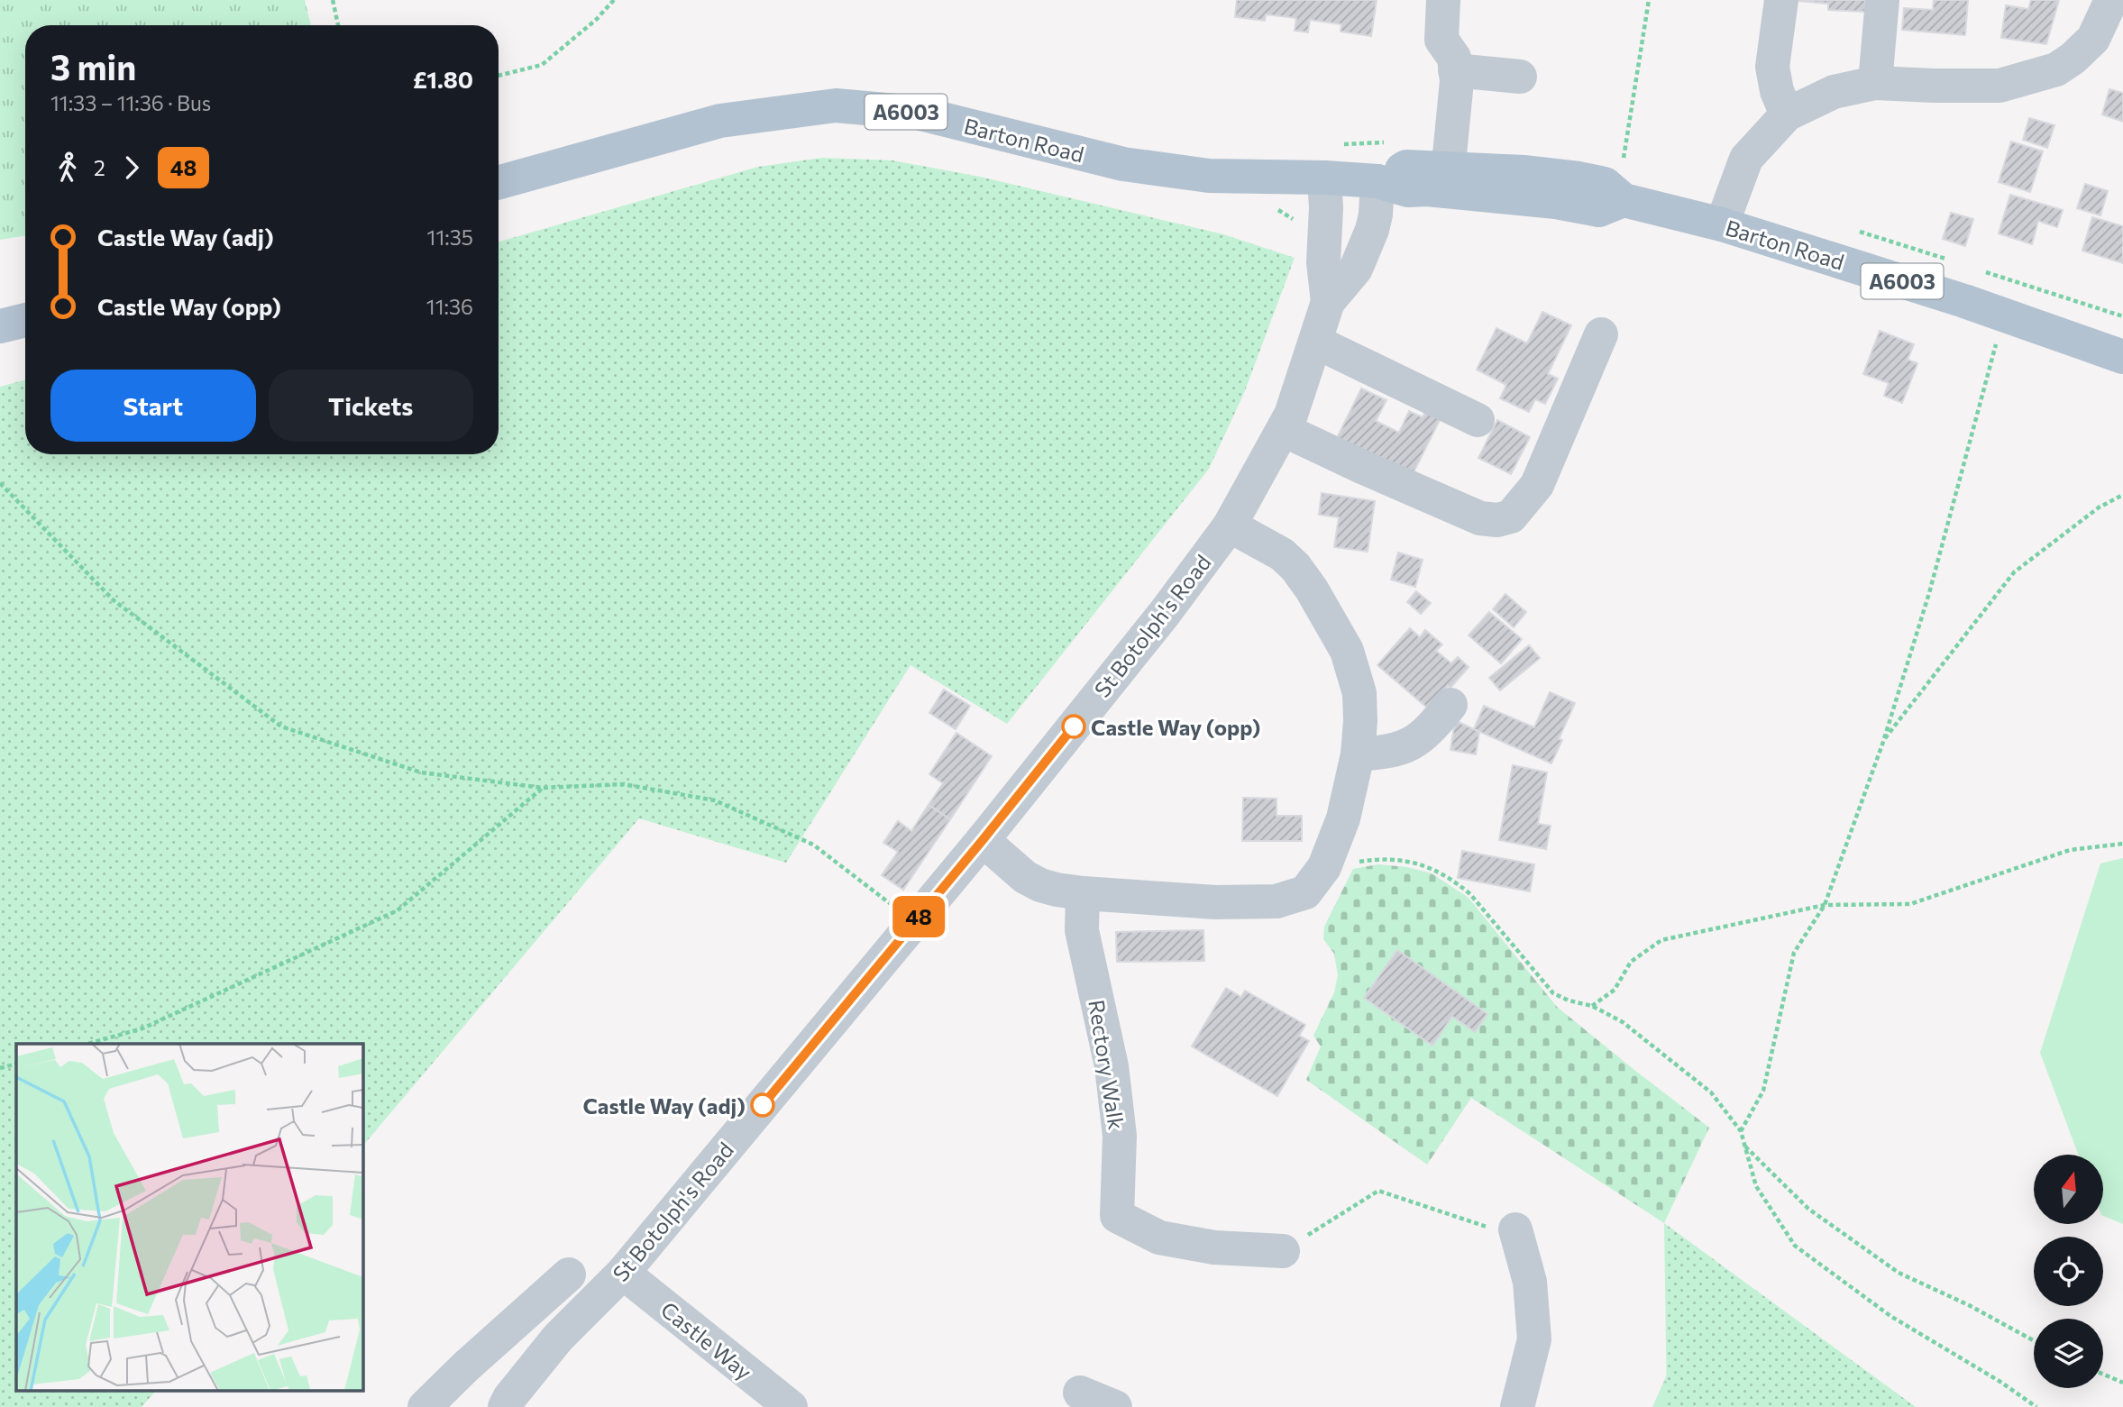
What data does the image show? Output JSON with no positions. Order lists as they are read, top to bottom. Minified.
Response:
{"streets":{"main road":["A6003","Barton Road"],"street":["St Botolph's Road","Rectory Walk","Castle Way"]},"crossings":[["Barton Road","St Botolph's Road"],["St Botolph's Road","Castle Way"]],"places":["Castle Way (opp)","Castle Way (adj)"],"lines":["bus line 48"],"north":"top","page":{"on_map":"48","heading":["3 min","11:33 – 11:36 · Bus","£1.80"],"legs":["2","48"],"list":[{"name":"Castle Way (adj)","value":"11:35"},{"name":"Castle Way (opp)","value":"11:36"}],"buttons":["Start","Tickets"]}}
